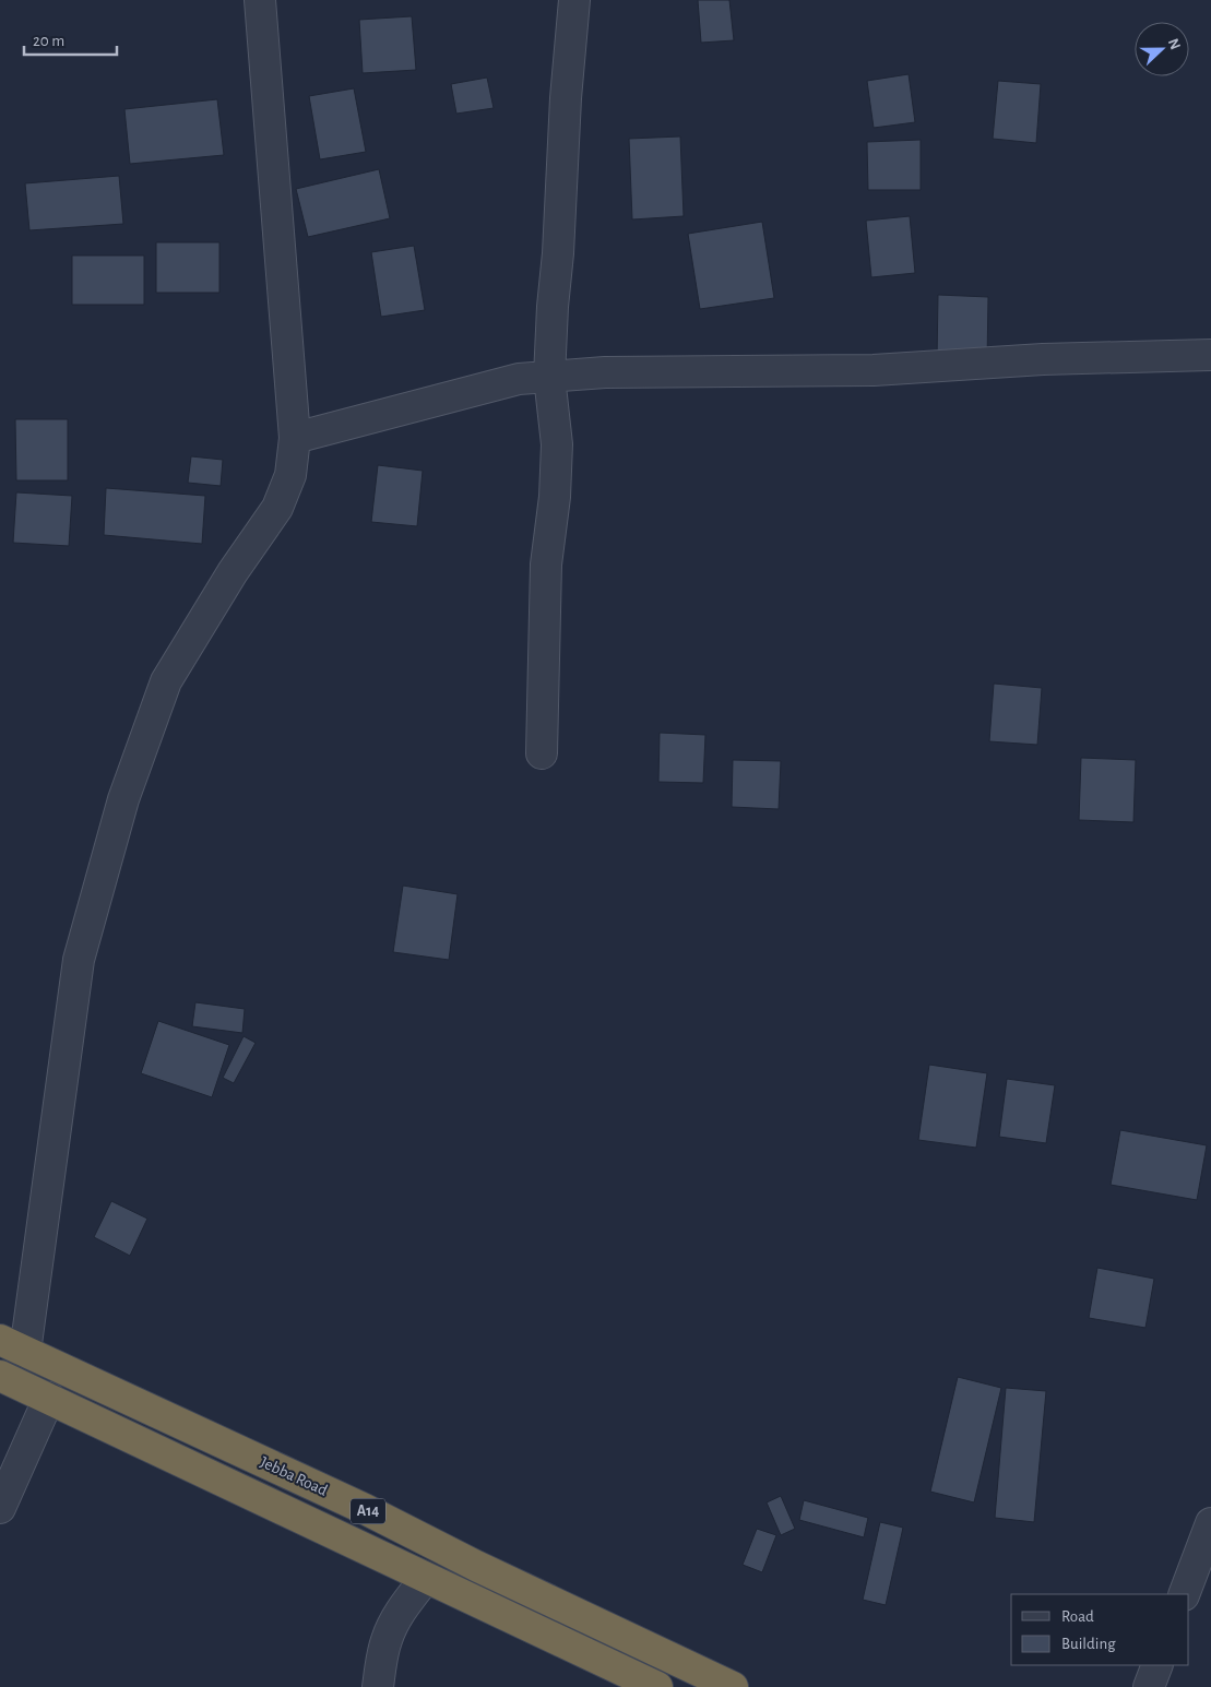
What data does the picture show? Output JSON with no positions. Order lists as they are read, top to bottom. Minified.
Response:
{"streets":{"highway":["Jebba Road","A14"]},"legend":["Road","Building"],"scale_bar":"20 m","north":"right"}
